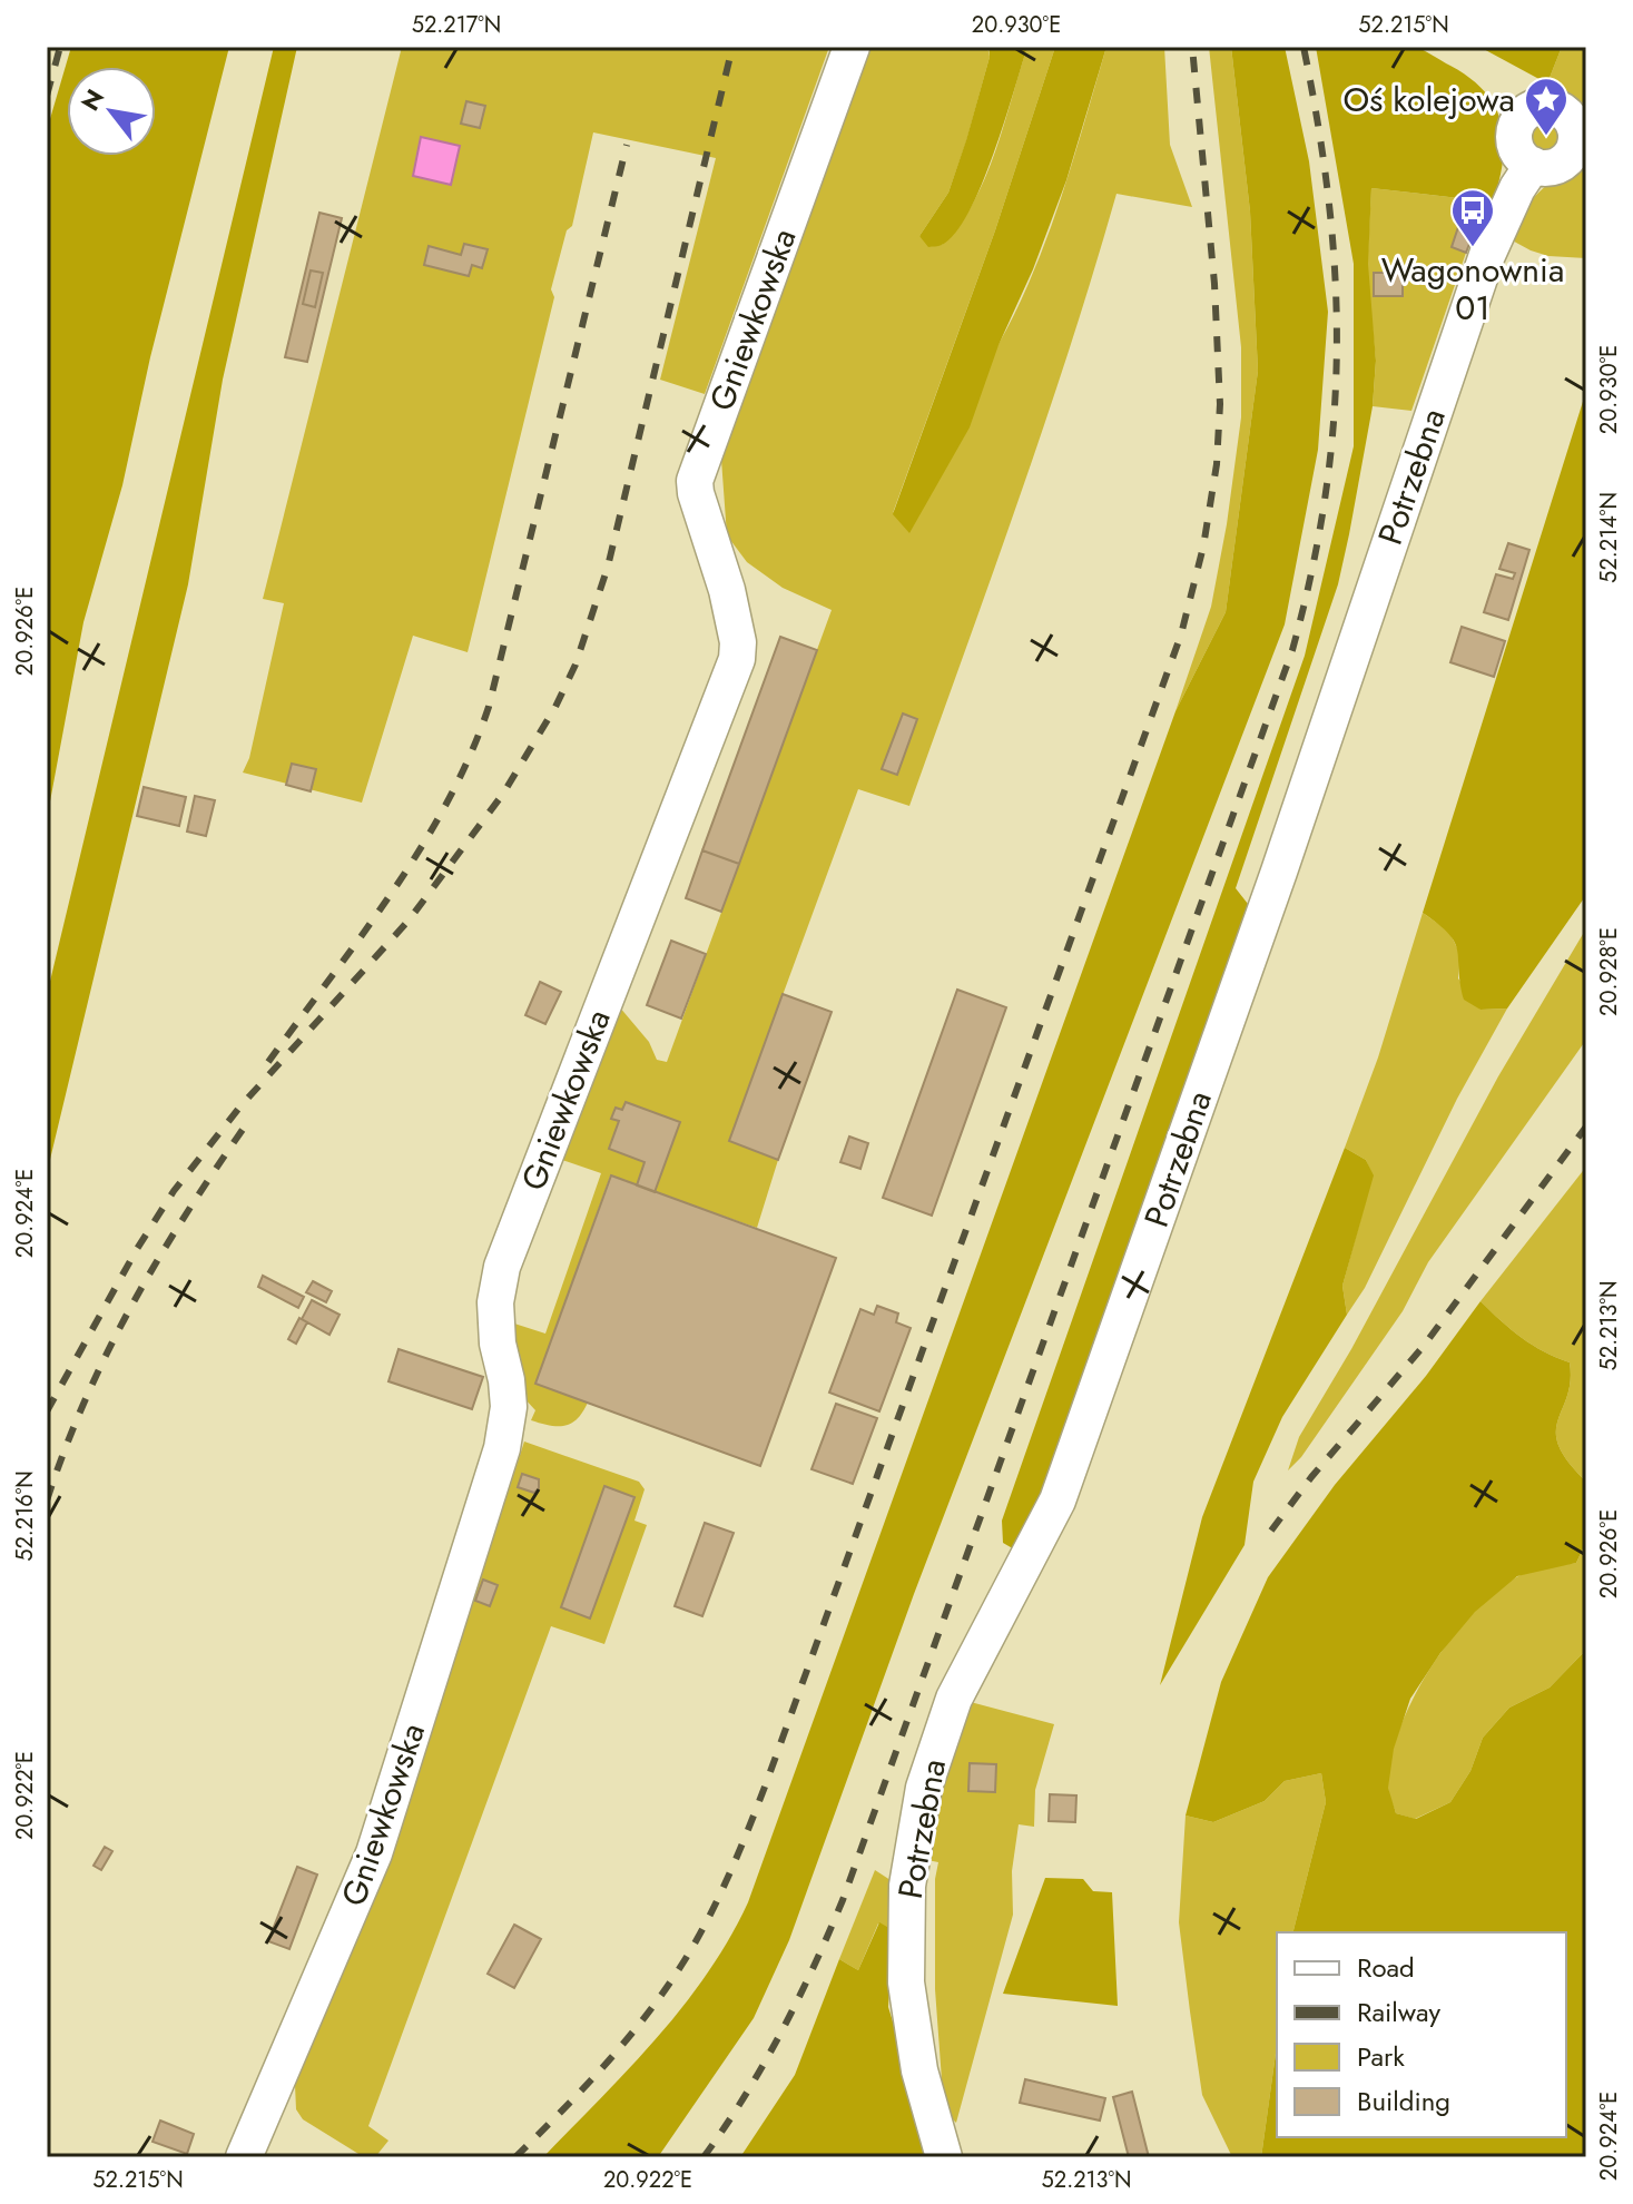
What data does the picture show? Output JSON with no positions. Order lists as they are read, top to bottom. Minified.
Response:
{"streets":{"street":["Gniewkowska","Potrzebna"]},"places":{"place":["Oś kolejowa"],"bus stop":["Wagonownia 01"]},"legend":["Road","Railway","Park","Building"],"north":"top left","coordinates":["52.217°N","20.930°E","52.215°N","52.214°N","20.926°E","20.928°E","20.924°E","52.213°N","52.216°N","20.922°E"]}
